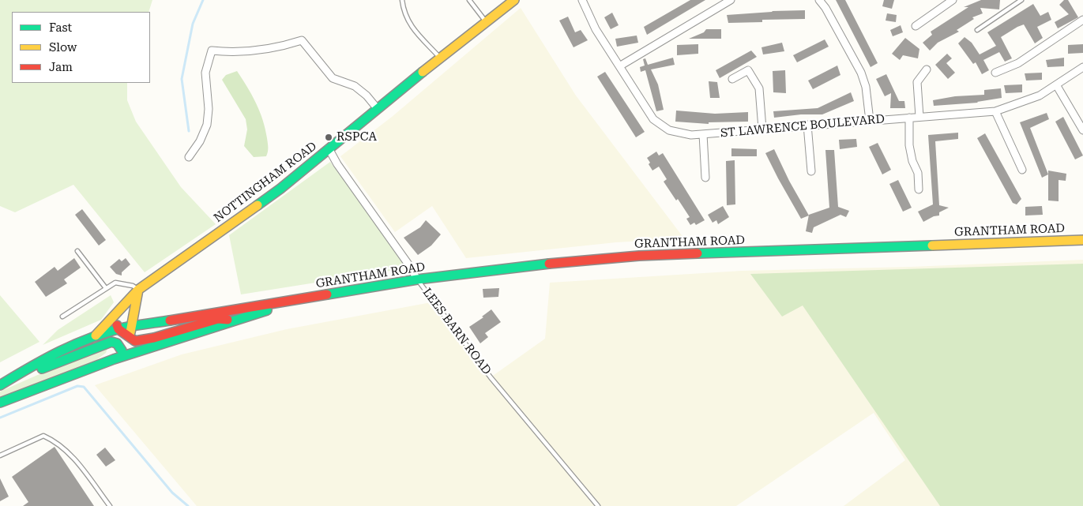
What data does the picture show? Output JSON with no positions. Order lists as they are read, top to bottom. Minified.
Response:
{"streets":{"main road":["NOTTINGHAM ROAD","GRANTHAM ROAD"],"street":["ST LAWRENCE BOULEVARD","LEES BARN ROAD"]},"crossings":[["NOTTINGHAM ROAD","GRANTHAM ROAD"],["NOTTINGHAM ROAD","LEES BARN ROAD"],["GRANTHAM ROAD","LEES BARN ROAD"]],"places":["RSPCA"],"legend":["Fast","Slow","Jam"]}
